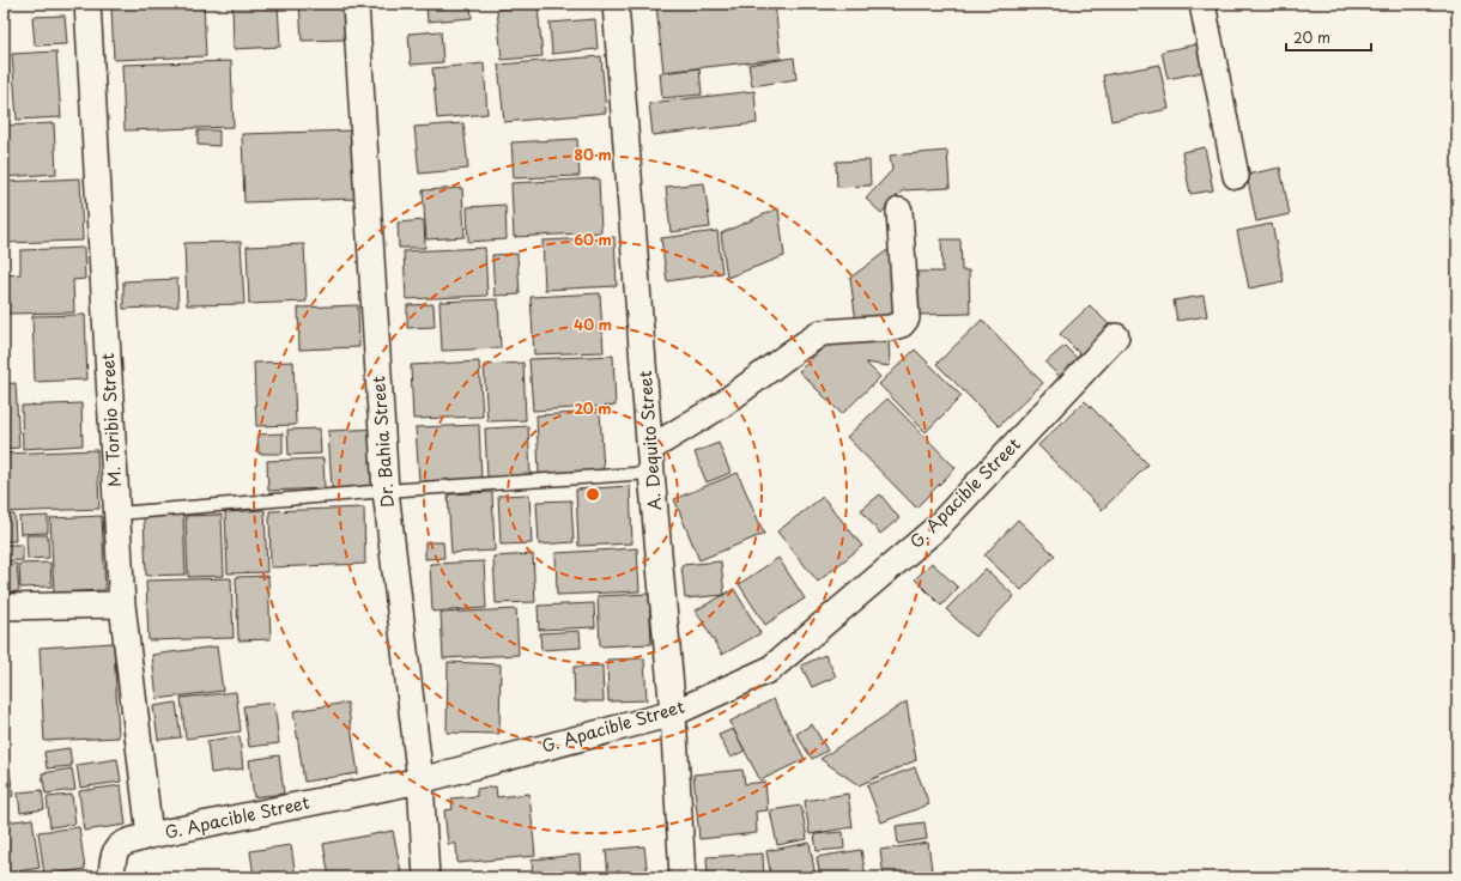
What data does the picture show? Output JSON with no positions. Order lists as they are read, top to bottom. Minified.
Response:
{"streets":{"street":["M. Toribio Street","A. Dequito Street","Dr. Bahia Street","G. Apacible Street"]},"crossings":[["M. Toribio Street","G. Apacible Street"],["A. Dequito Street","G. Apacible Street"],["Dr. Bahia Street","G. Apacible Street"]],"scale_bar":"20 m","rings":["80 m","60 m","40 m","20 m"]}
